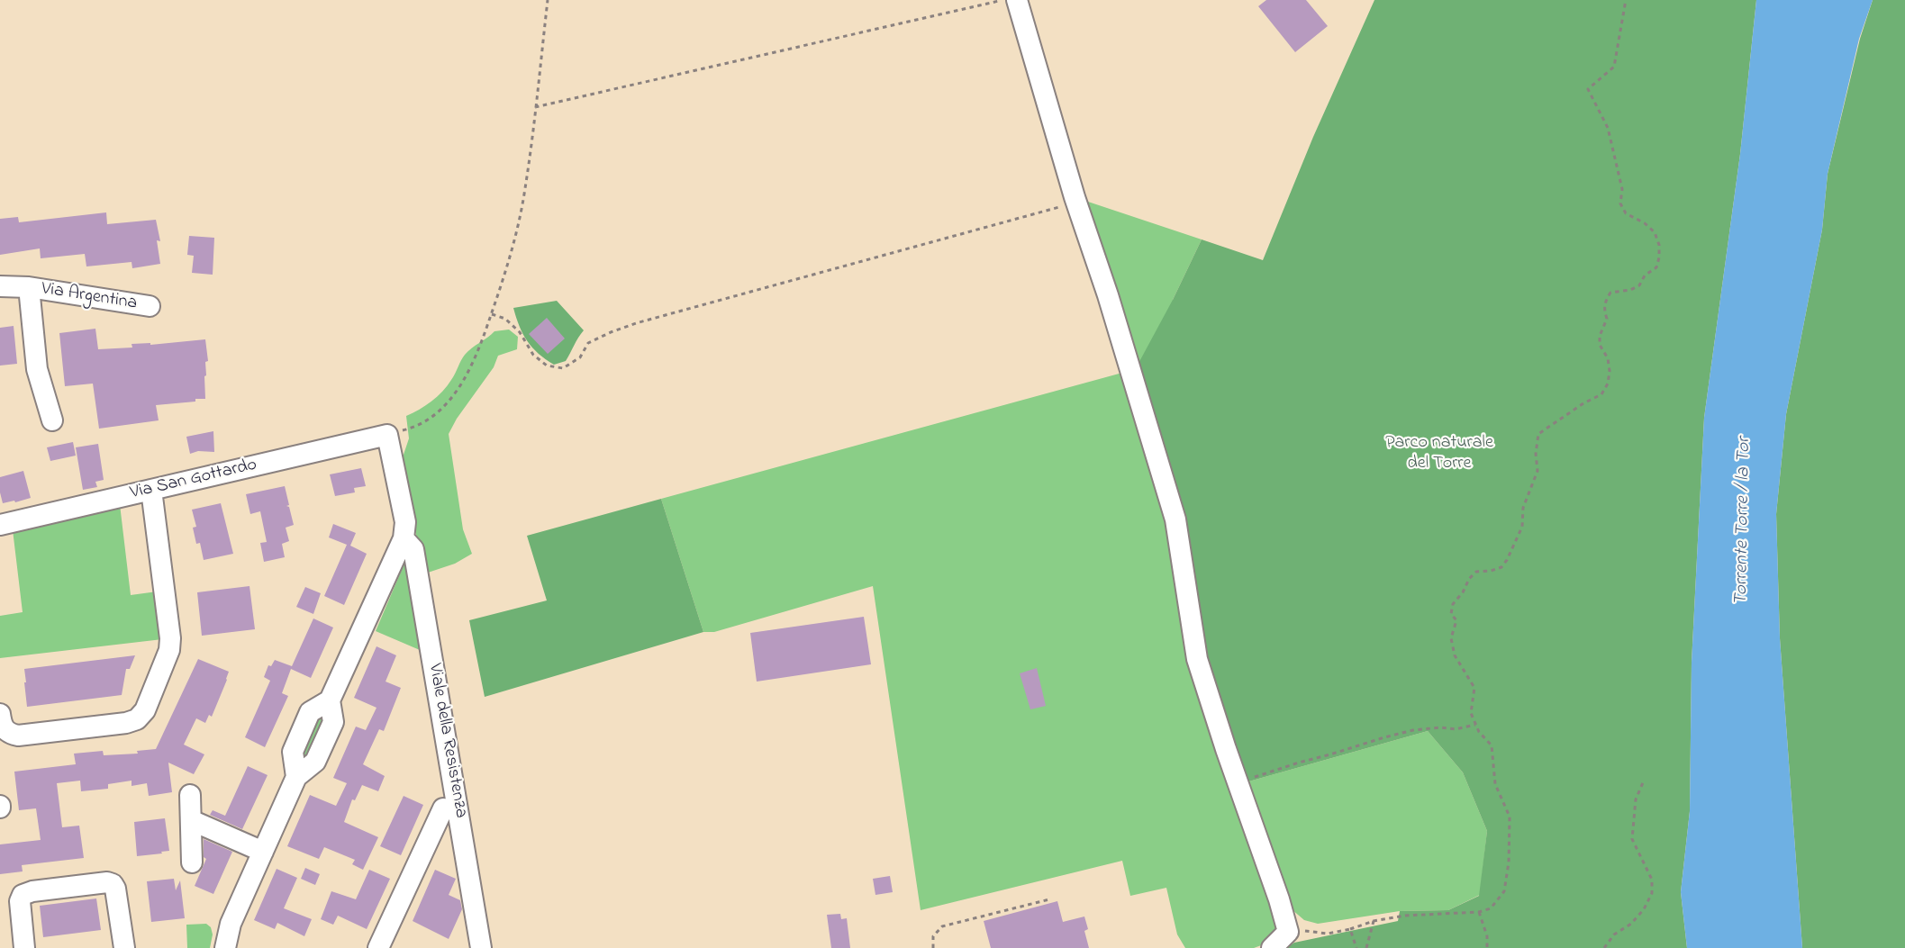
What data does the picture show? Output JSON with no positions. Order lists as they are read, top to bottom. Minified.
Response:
{"streets":{"street":["Via Argentina","Via San Gottardo","Viale della Resistenza"]},"crossings":[["Via San Gottardo","Viale della Resistenza"]],"water":["Torrente Torre / la Tor"],"parks":["Parco naturale del Torre"]}
